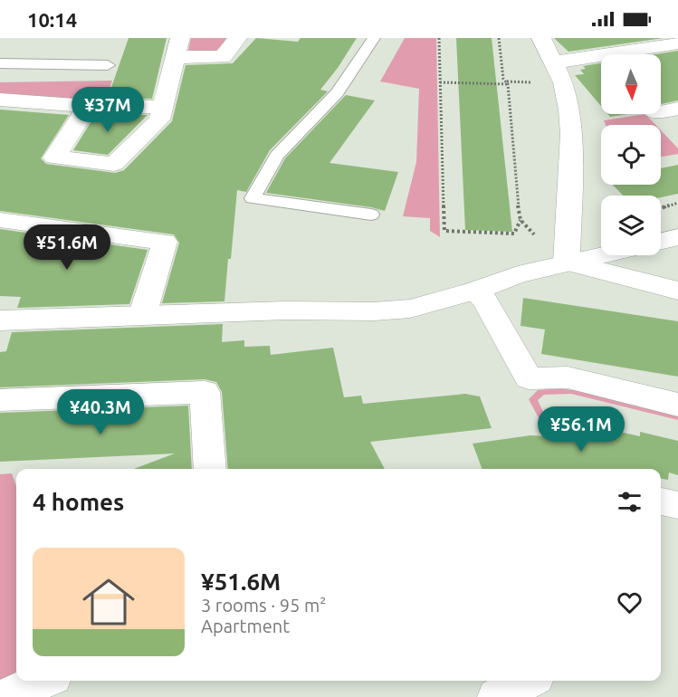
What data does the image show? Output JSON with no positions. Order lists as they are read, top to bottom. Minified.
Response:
{"north":"bottom","page":{"status":"10:14","price":["¥37M","¥51.6M","¥40.3M","¥56.1M"],"heading":"4 homes","list":[{"name":"¥51.6M","note":"3 rooms · 95 m² · Apartment"}]}}
